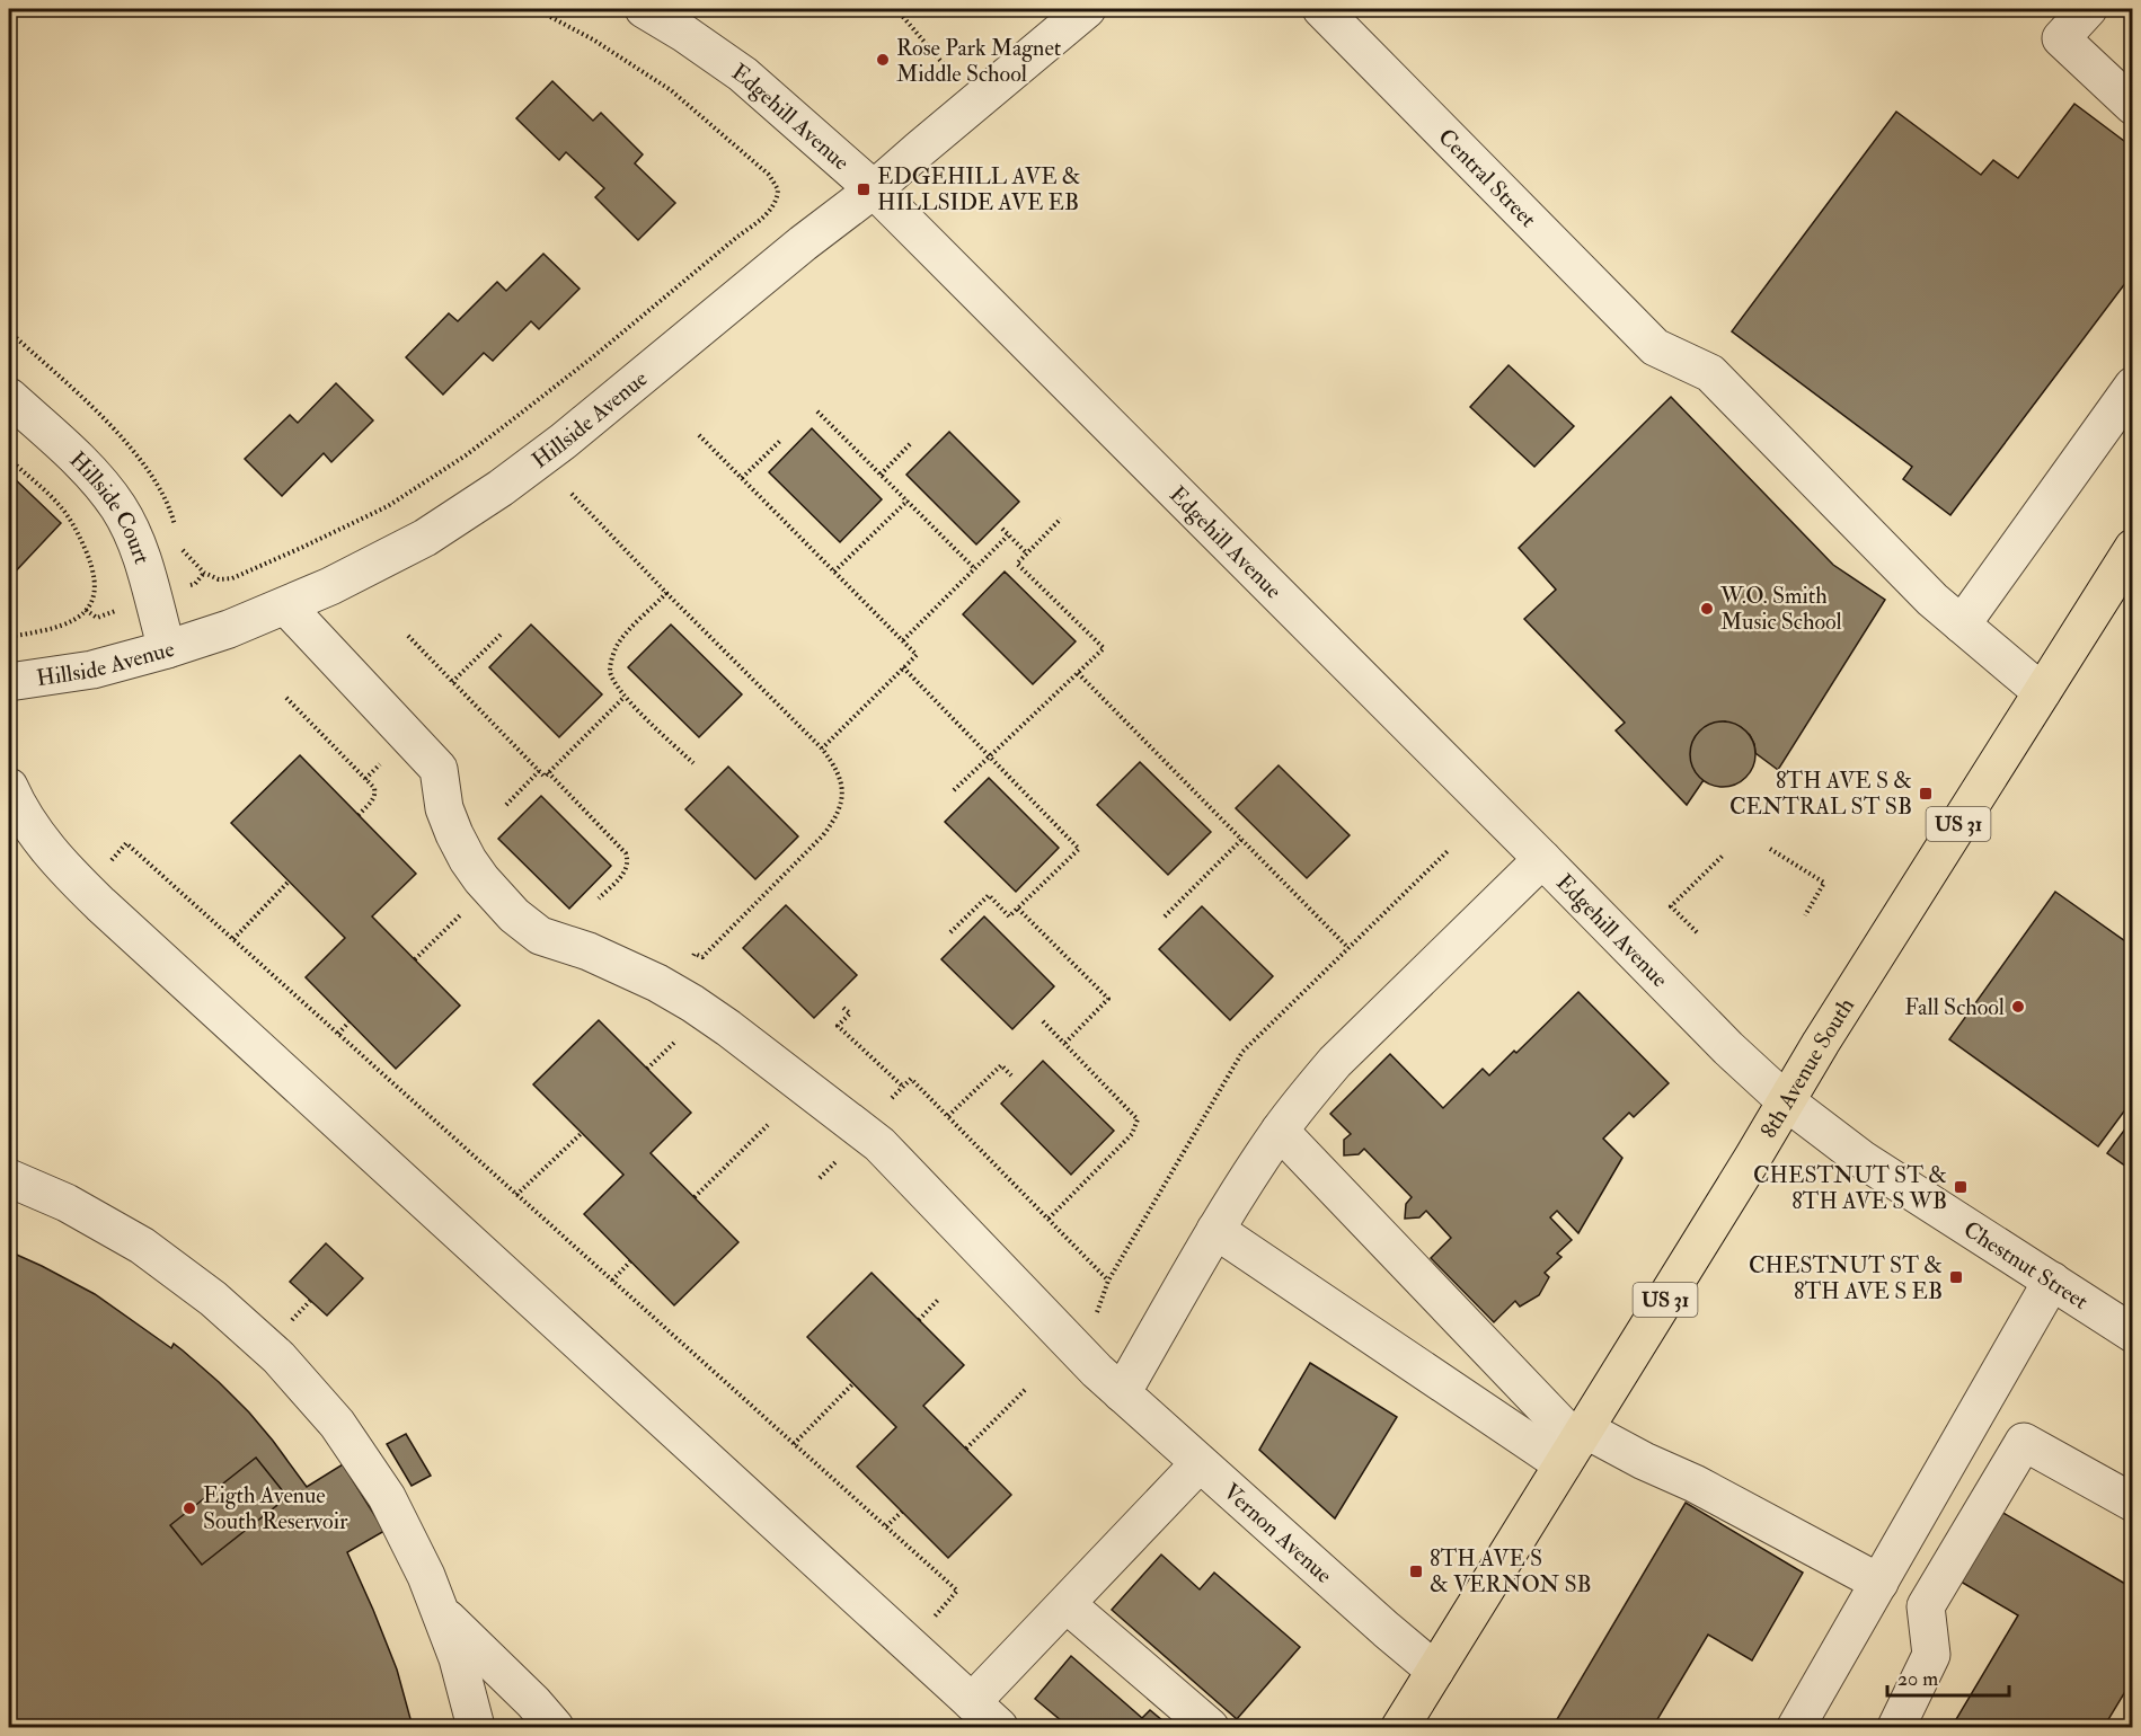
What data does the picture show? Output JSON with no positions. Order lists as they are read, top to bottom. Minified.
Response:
{"streets":{"main road":["US 31","8th Avenue South"],"street":["Edgehill Avenue","Central Street","Hillside Avenue","Hillside Court","Chestnut Street","Vernon Avenue"]},"crossings":[["Edgehill Avenue","Hillside Avenue"],["Edgehill Avenue","8th Avenue South"],["Edgehill Avenue","Chestnut Street"],["Hillside Avenue","Hillside Court"],["Hillside Avenue","Vernon Avenue"],["8th Avenue South","Chestnut Street"],["8th Avenue South","Vernon Avenue"]],"places":{"other":["Rose Park Magnet Middle School","W.O. Smith Music School","Fall School","Eigth Avenue South Reservoir"],"transit":["EDGEHILL AVE & HILLSIDE AVE EB","8TH AVE S & CENTRAL ST SB","CHESTNUT ST & 8TH AVE S WB","CHESTNUT ST & 8TH AVE S EB","8TH AVE S & VERNON SB"]},"scale_bar":"20 m"}
